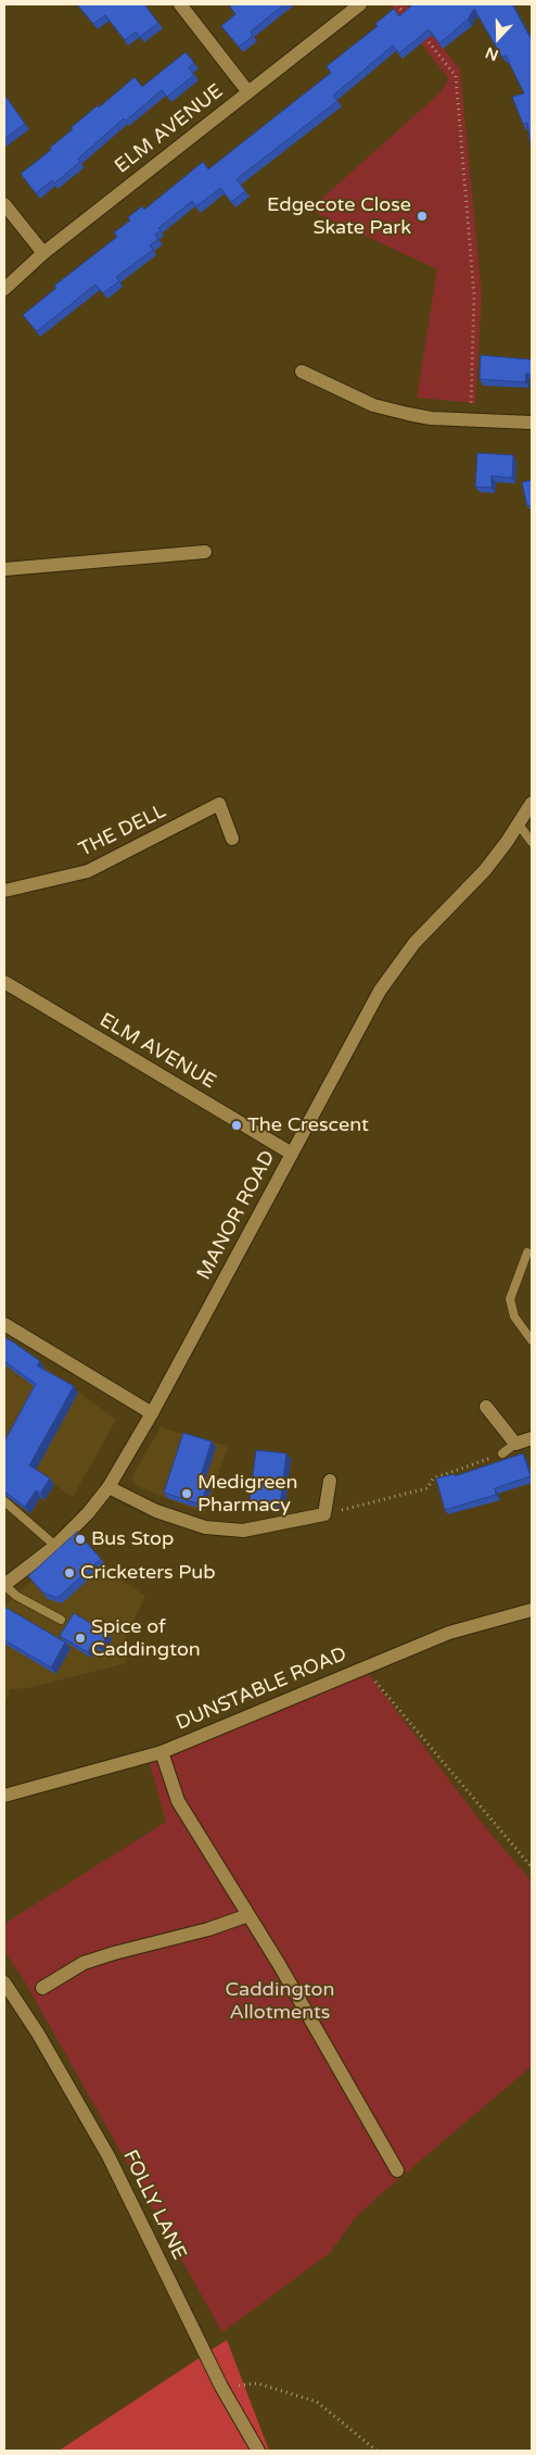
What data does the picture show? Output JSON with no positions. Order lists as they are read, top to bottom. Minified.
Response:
{"streets":{"street":["ELM AVENUE","THE DELL","MANOR ROAD","DUNSTABLE ROAD","FOLLY LANE"]},"crossings":[["ELM AVENUE","MANOR ROAD"]],"parks":["Caddington Allotments"],"places":["Edgecote Close Skate Park","The Crescent","Medigreen Pharmacy","Bus Stop","Cricketers Pub","Spice of Caddington"],"north":"bottom"}
